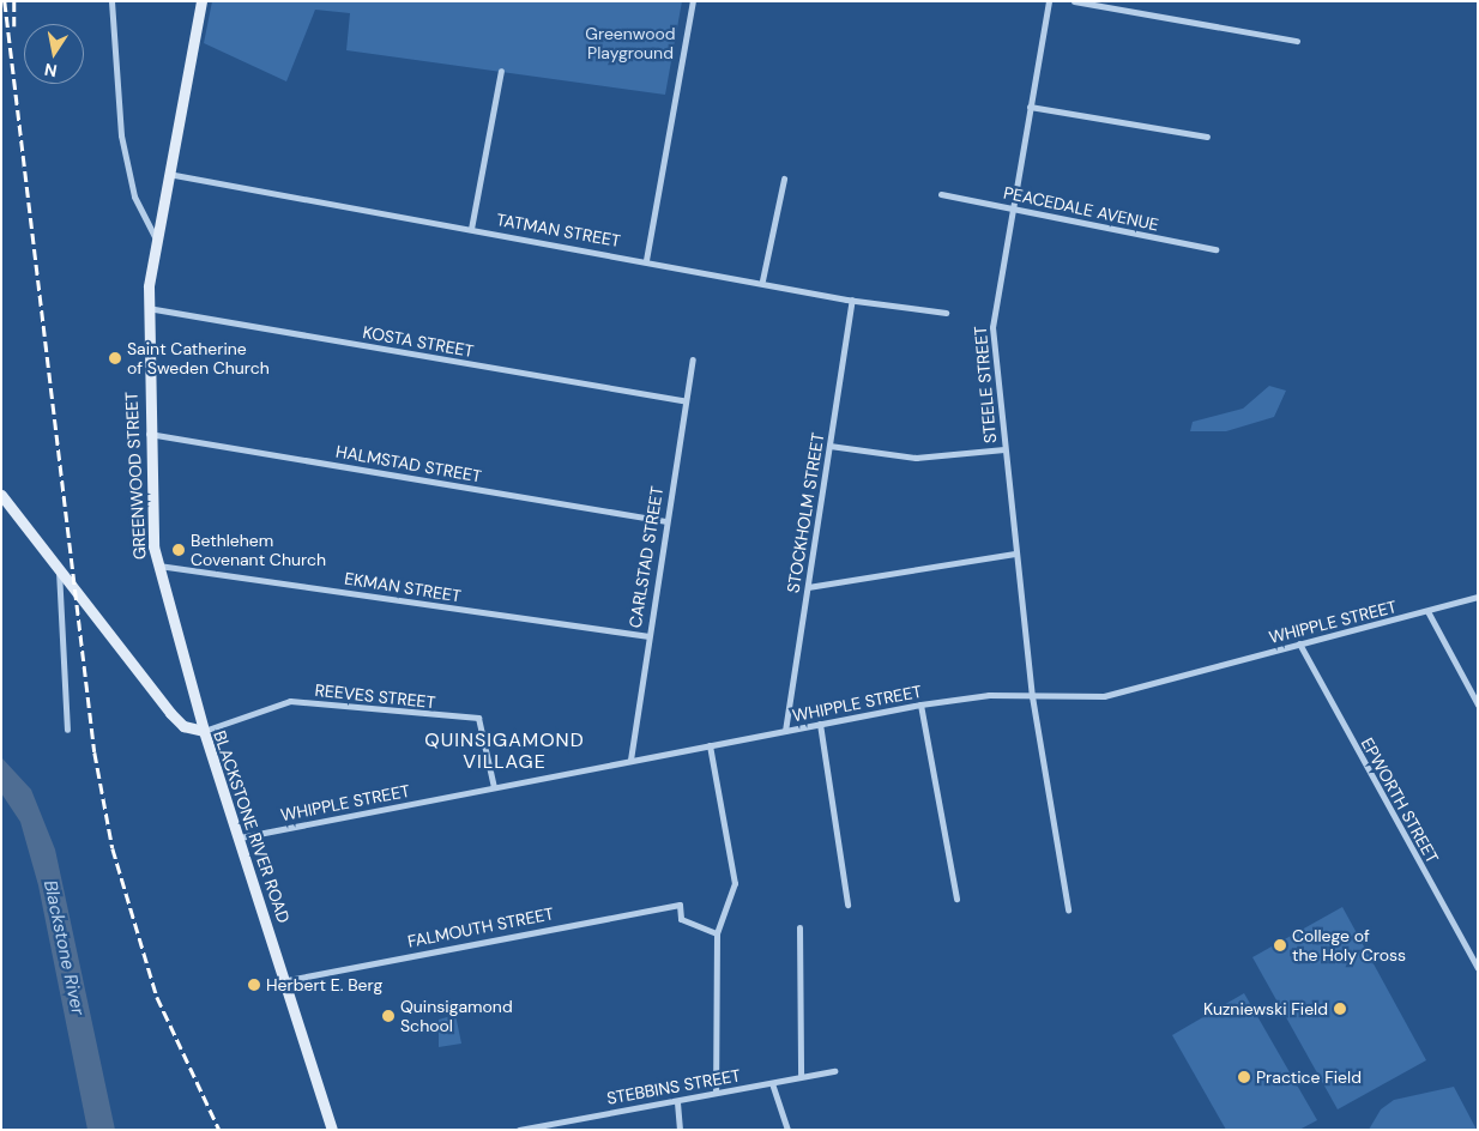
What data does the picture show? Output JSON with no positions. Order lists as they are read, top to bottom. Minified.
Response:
{"streets":{"main road":["GREENWOOD STREET","BLACKSTONE RIVER ROAD"],"street":["PEACEDALE AVENUE","TATMAN STREET","KOSTA STREET","STEELE STREET","HALMSTAD STREET","STOCKHOLM STREET","CARLSTAD STREET","EKMAN STREET","WHIPPLE STREET","REEVES STREET","EPWORTH STREET","FALMOUTH STREET","STEBBINS STREET"]},"crossings":[["PEACEDALE AVENUE","STEELE STREET"],["TATMAN STREET","GREENWOOD STREET"],["TATMAN STREET","STOCKHOLM STREET"],["KOSTA STREET","GREENWOOD STREET"],["KOSTA STREET","CARLSTAD STREET"],["STEELE STREET","WHIPPLE STREET"],["HALMSTAD STREET","GREENWOOD STREET"],["HALMSTAD STREET","CARLSTAD STREET"],["GREENWOOD STREET","EKMAN STREET"],["GREENWOOD STREET","REEVES STREET"],["GREENWOOD STREET","BLACKSTONE RIVER ROAD"],["STOCKHOLM STREET","WHIPPLE STREET"],["CARLSTAD STREET","EKMAN STREET"],["CARLSTAD STREET","WHIPPLE STREET"],["WHIPPLE STREET","REEVES STREET"],["WHIPPLE STREET","EPWORTH STREET"],["WHIPPLE STREET","BLACKSTONE RIVER ROAD"],["REEVES STREET","BLACKSTONE RIVER ROAD"],["BLACKSTONE RIVER ROAD","FALMOUTH STREET"]],"districts":["QUINSIGAMOND VILLAGE"],"water":["Blackstone River"],"parks":["Greenwood Playground"],"places":["Saint Catherine of Sweden Church","Bethlehem Covenant Church","College of the Holy Cross","Herbert E. Berg","Kuzniewski Field","Quinsigamond School","Practice Field"],"north":"bottom"}
